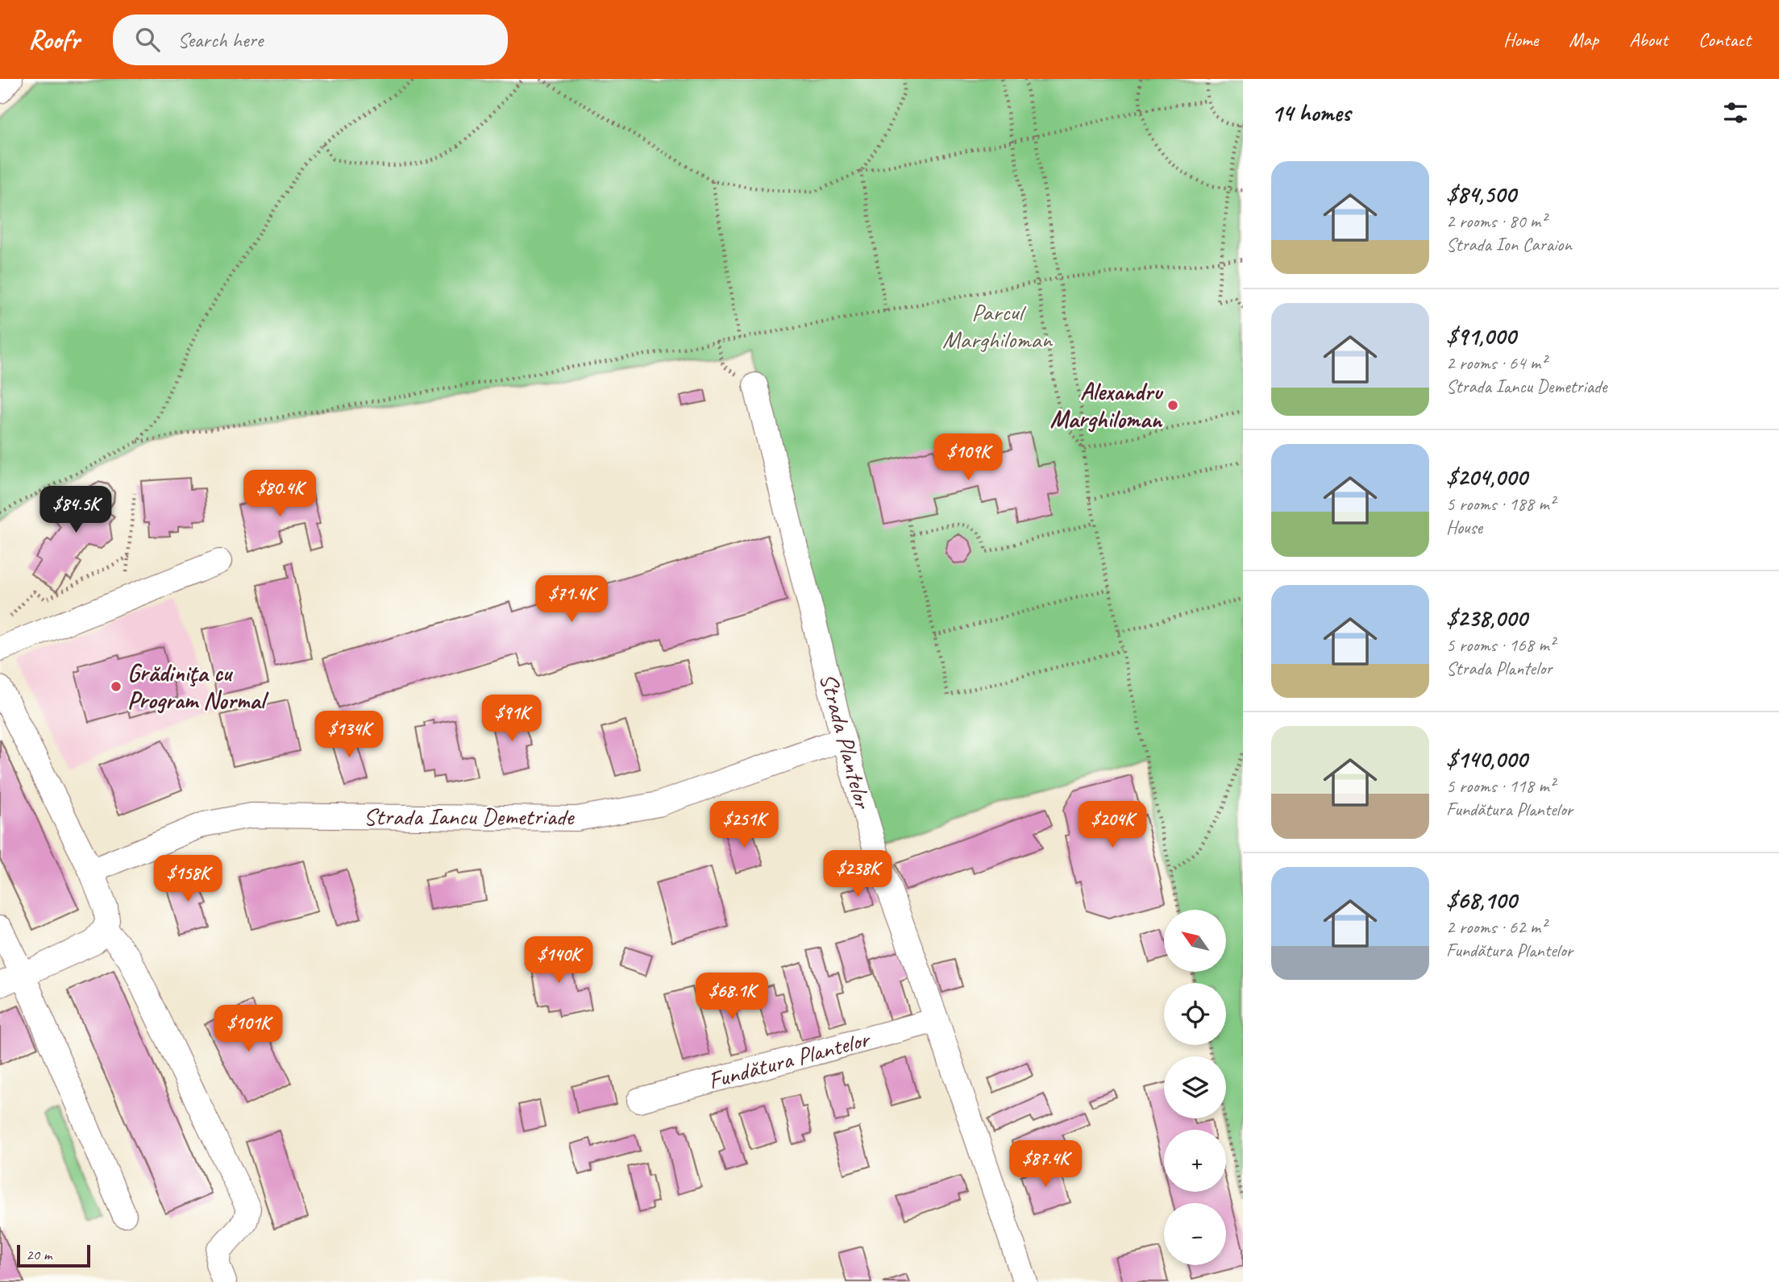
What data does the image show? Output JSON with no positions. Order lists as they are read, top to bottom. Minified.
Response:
{"streets":{"street":["Strada Plantelor","Strada Iancu Demetriade","Fundătura Plantelor"]},"crossings":[["Strada Plantelor","Strada Iancu Demetriade"],["Strada Plantelor","Fundătura Plantelor"]],"parks":["Parcul Marghiloman"],"places":["Alexandru Marghiloman","Grădiniţa cu Program Normal"],"scale_bar":"20 m","north":"top left","page":{"header":"Roofr","search":"Search here","nav":["Home","Map","About","Contact"],"heading":"14 homes","list":[{"name":"$84,500","note":"2 rooms · 80 m² · Strada Ion Caraion"},{"name":"$91,000","note":"2 rooms · 64 m² · Strada Iancu Demetriade"},{"name":"$204,000","note":"5 rooms · 188 m² · House"},{"name":"$238,000","note":"5 rooms · 168 m² · Strada Plantelor"},{"name":"$140,000","note":"5 rooms · 118 m² · Fundătura Plantelor"},{"name":"$68,100","note":"2 rooms · 62 m² · Fundătura Plantelor"}],"price":["$109K","$80.4K","$84.5K","$71.4K","$91K","$134K","$251K","$204K","$238K","$158K","$140K","$68.1K","$101K","$87.4K"],"map_buttons":["+","−"],"scale":"20 m"}}
